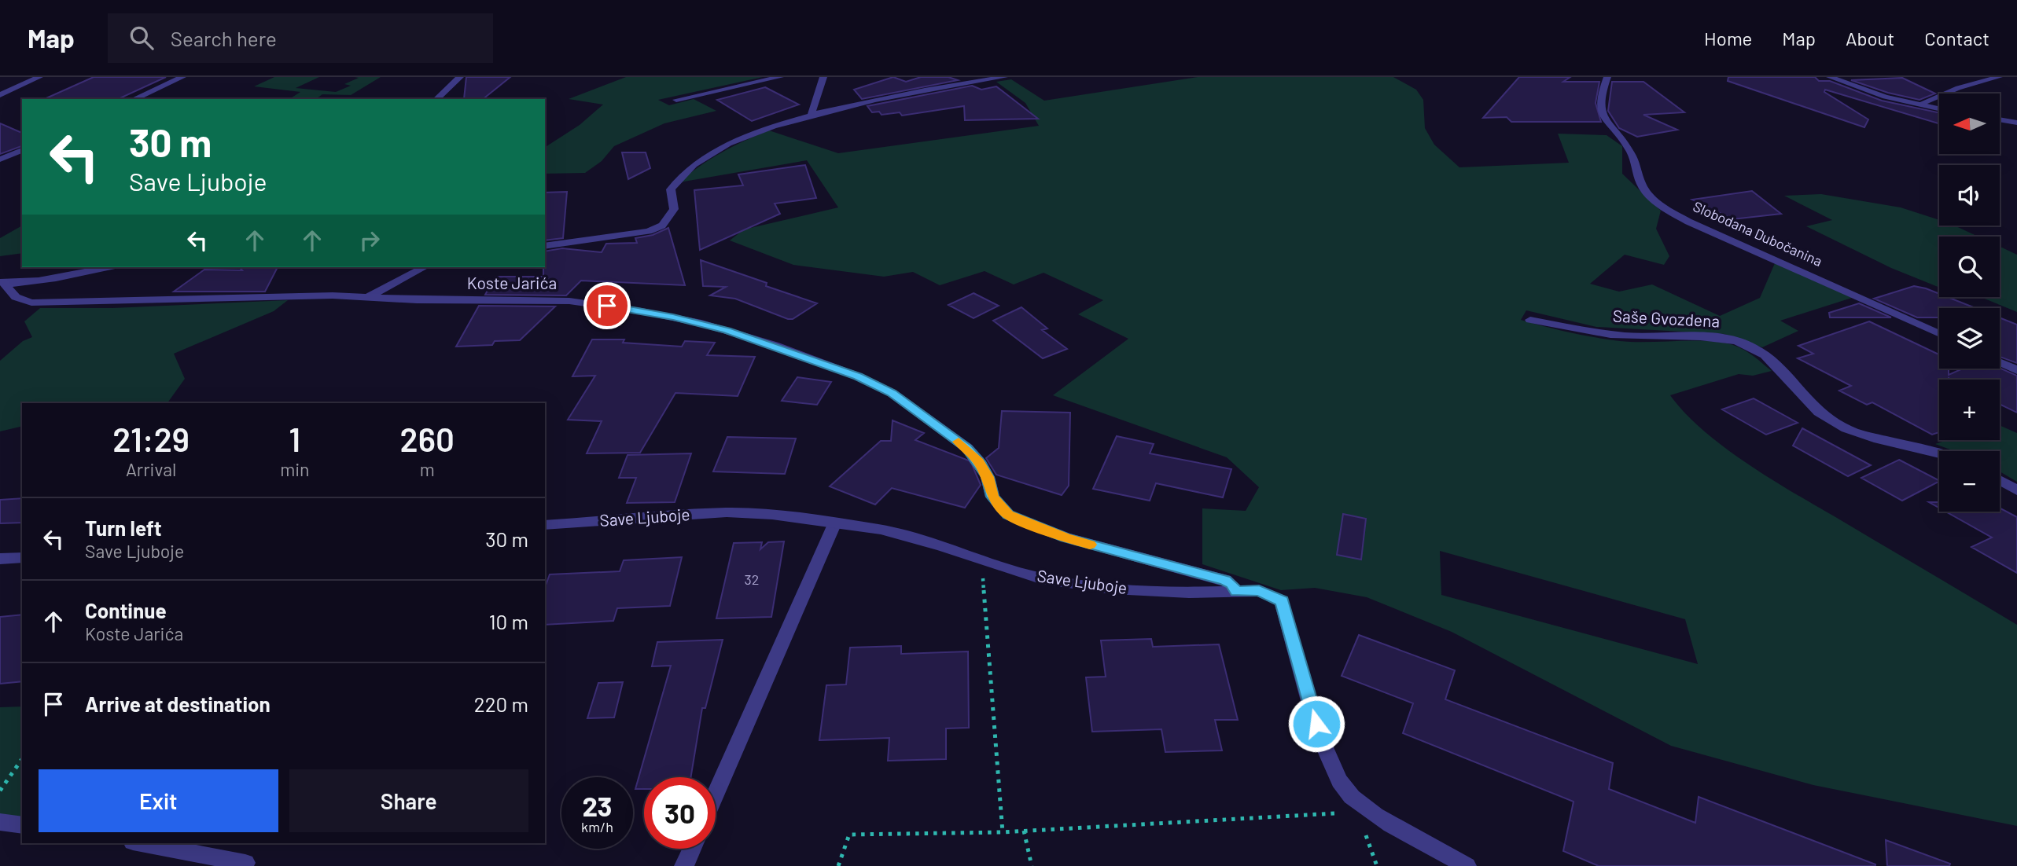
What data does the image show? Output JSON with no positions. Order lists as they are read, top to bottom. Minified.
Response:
{"streets":{"street":["Slobodana Dubočanina","Koste Jarića","Saše Gvozdena","Save Ljuboje"]},"crossings":[["Koste Jarića","Save Ljuboje"]],"house_numbers":["32"],"north":"left","page":{"header":"Map","search":"Search here","nav":["Home","Map","About","Contact"],"map_buttons":["+","−"],"turn":["30 m","Save Ljuboje"],"eta":["21:29","Arrival","1","min","260","m"],"list":[{"name":"Turn left","note":"Save Ljuboje","value":"30 m"},{"name":"Continue","note":"Koste Jarića","value":"10 m"},{"name":"Arrive at destination","value":"220 m"}],"buttons":["Exit","Share"],"speed":"23 km/h","limit":"30"}}
